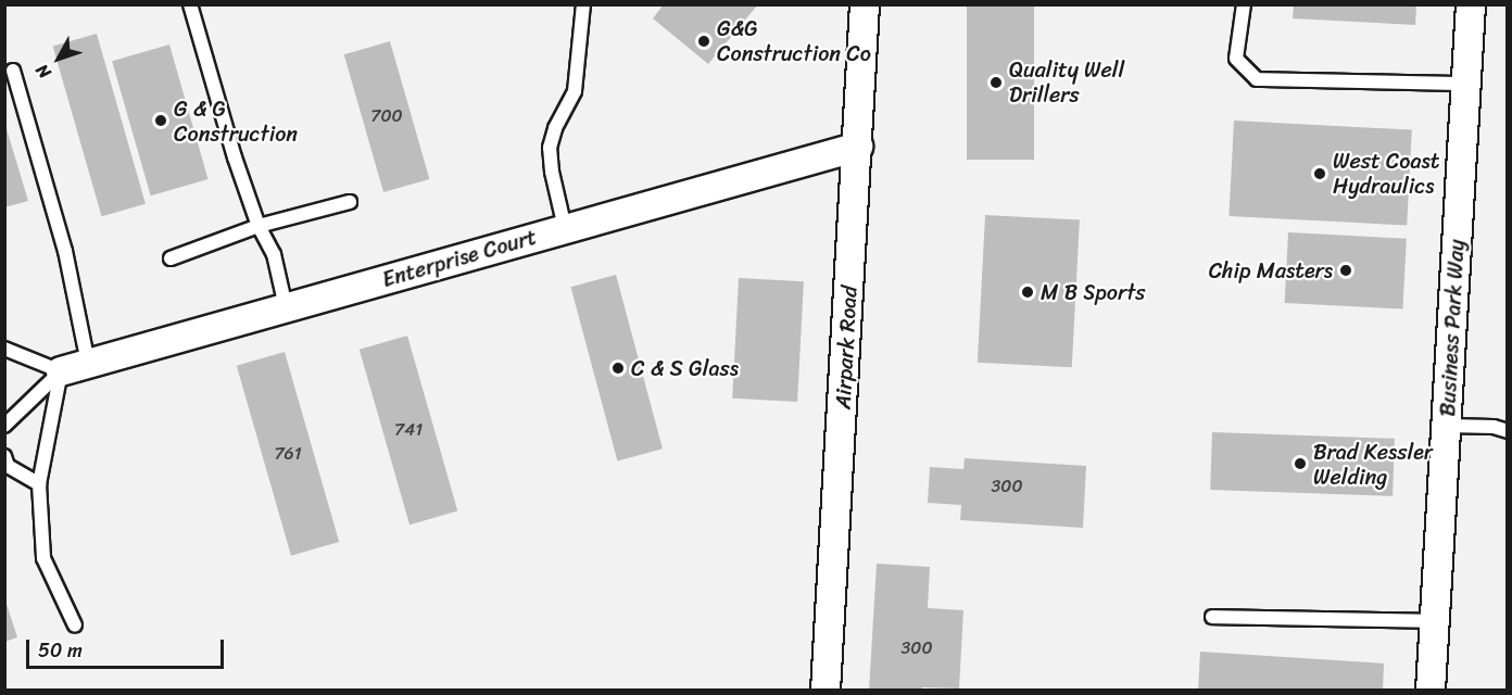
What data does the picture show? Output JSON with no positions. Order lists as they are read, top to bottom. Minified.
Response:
{"streets":{"street":["Enterprise Court","Business Park Way","Airpark Road"]},"crossings":[["Enterprise Court","Airpark Road"]],"places":["G&G Construction Co","Quality Well Drillers","G & G Construction","West Coast Hydraulics","Chip Masters","M B Sports","C & S Glass","Brad Kessler Welding"],"house_numbers":["700","741","761","300","300"],"scale_bar":"50 m","north":"bottom left"}
